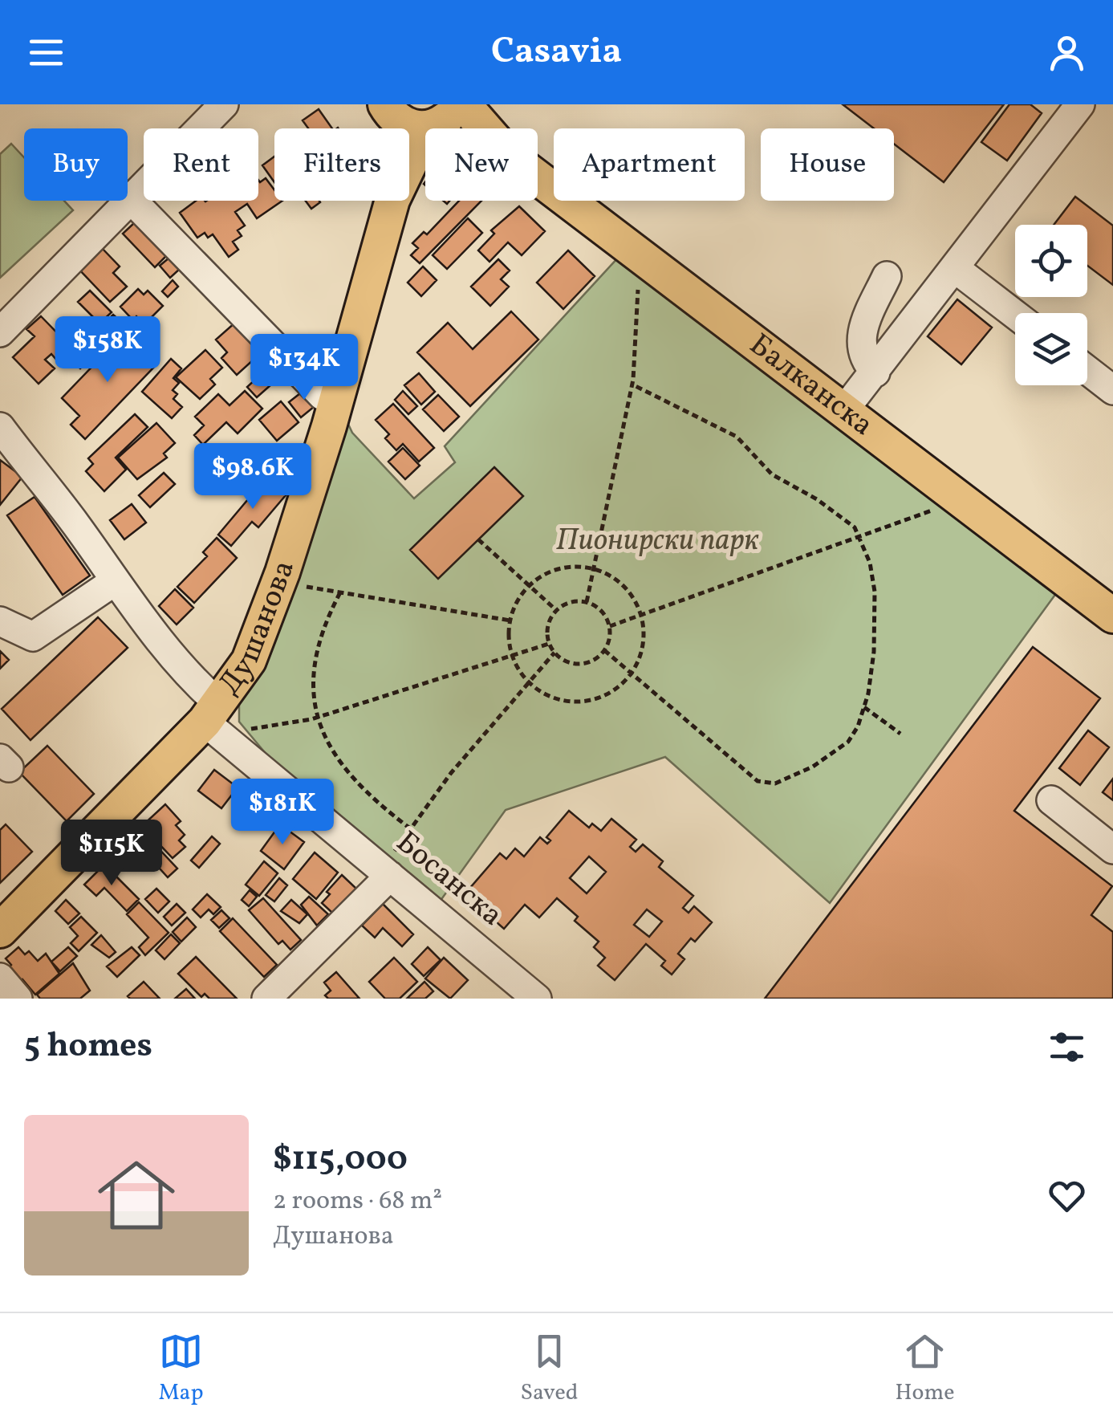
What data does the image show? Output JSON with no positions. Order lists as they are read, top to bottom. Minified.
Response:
{"streets":{"main road":["Балканска","Душанова"],"street":["Босанска"]},"crossings":[["Балканска","Душанова"],["Душанова","Босанска"]],"parks":["Пионирски парк"],"page":{"header":"Casavia","chip":["Buy","Rent","Filters","New","Apartment","House"],"price":["$158K","$134K","$98.6K","$181K","$115K"],"heading":"5 homes","list":[{"name":"$115,000","note":"2 rooms · 68 m² · Душанова"}],"tabs":["Map","Saved","Home"]}}
